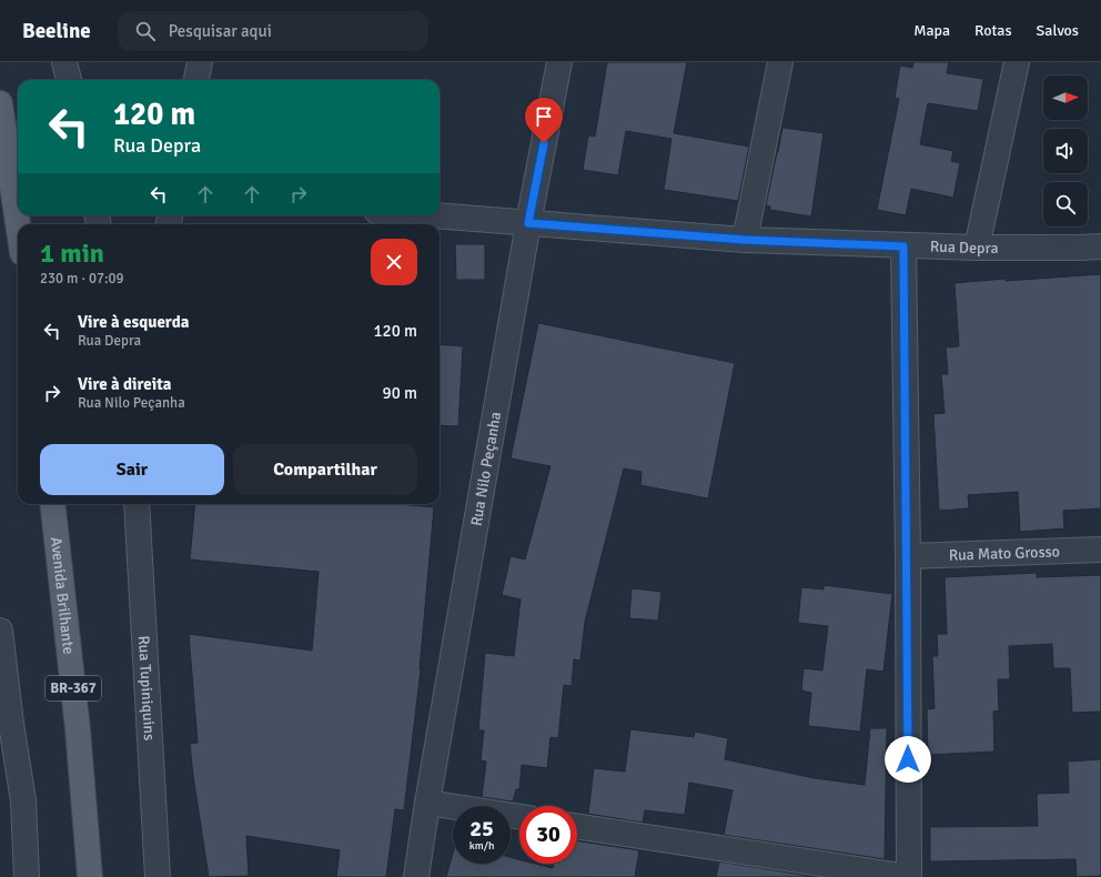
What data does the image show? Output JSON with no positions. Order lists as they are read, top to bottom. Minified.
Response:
{"streets":{"main road":["Avenida Brilhante","BR-367"],"street":["Rua Depra","Rua Nilo Peçanha","Rua Mato Grosso","Rua Tupiniquins"]},"crossings":[["Rua Depra","Rua Nilo Peçanha"]],"north":"right","page":{"header":"Beeline","search":"Pesquisar aqui","nav":["Mapa","Rotas","Salvos"],"turn":["120 m","Rua Depra"],"heading":["1 min","230 m · 07:09"],"list":[{"name":"Vire à esquerda","note":"Rua Depra","value":"120 m"},{"name":"Vire à direita","note":"Rua Nilo Peçanha","value":"90 m"}],"buttons":["Sair","Compartilhar"],"speed":"25 km/h","limit":"30"}}
